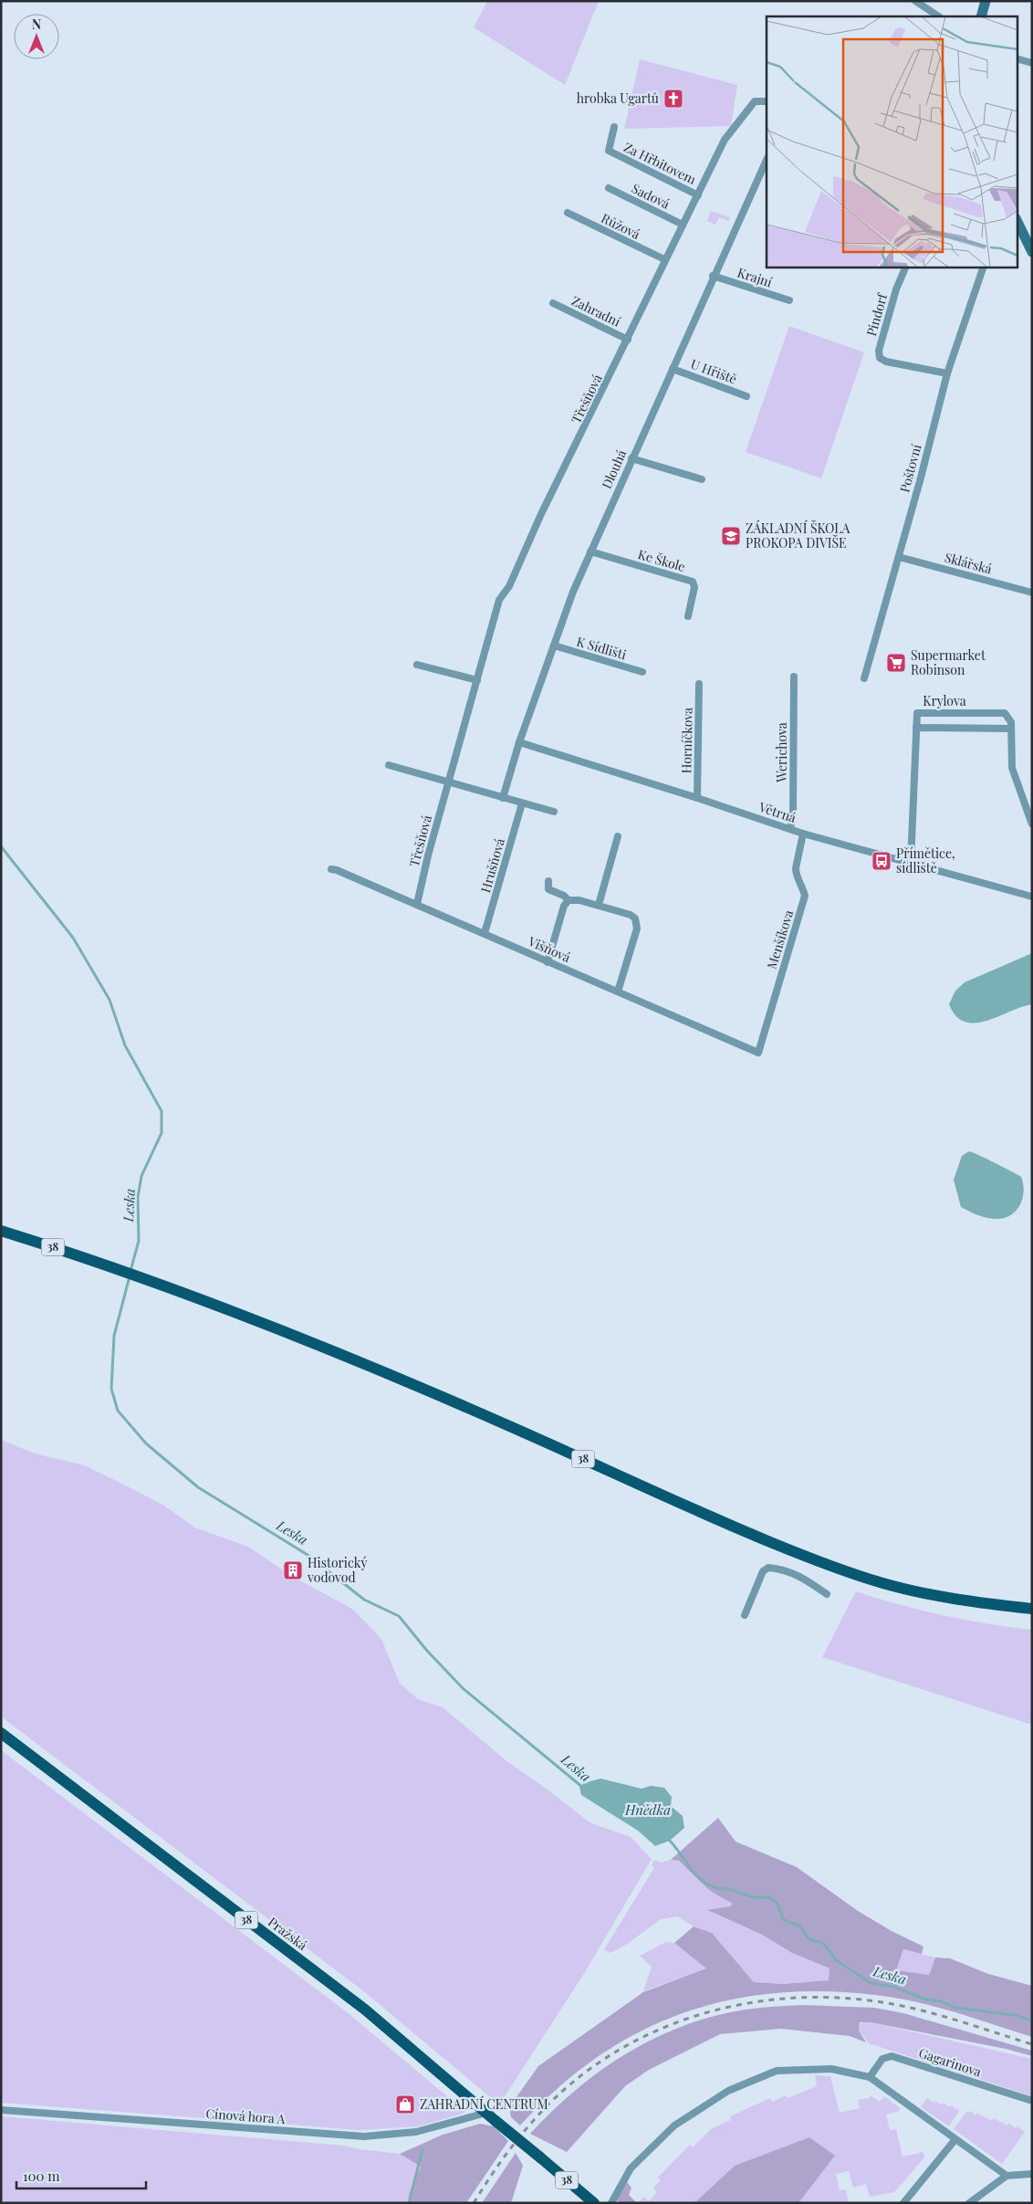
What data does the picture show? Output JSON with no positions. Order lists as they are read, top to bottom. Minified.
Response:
{"streets":{"main road":["38","Pražská"],"street":["Za Hřbitovem","Sadová","Růžová","Krajní","Zahradní","Pindorf","U Hřiště","Třešňová","Poštovní","Dlouhá","Ke Škole","Sklářská","K Sídlišti","Krylova","Horníčkova","Werichova","Větrná","Hrušňová","Menšíkova","Višňová","Gagarinova","Cínová hora A"]},"crossings":[["Za Hřbitovem","Třešňová"],["Sadová","Třešňová"],["Růžová","Třešňová"],["Krajní","Dlouhá"],["Zahradní","Třešňová"],["Pindorf","Poštovní"],["U Hřiště","Dlouhá"],["Třešňová","Višňová"],["Poštovní","Sklářská"],["Dlouhá","Ke Škole"],["Dlouhá","K Sídlišti"],["Dlouhá","Větrná"],["Horníčkova","Větrná"],["Werichova","Větrná"],["Větrná","Menšíkova"],["Hrušňová","Višňová"],["Menšíkova","Višňová"],["38","Pražská"],["38","Cínová hora A"],["Pražská","Cínová hora A"]],"water":["Leska","Hnědka"],"places":{"church":["hrobka Ugartů"],"school or university":["ZÁKLADNÍ ŠKOLA PROKOPA DIVIŠE"],"supermarket":["Supermarket Robinson"],"bus stop":["Přímětice, sídliště"],"building":["Historický vodovod"],"shop":["ZAHRADNÍ CENTRUM"]},"scale_bar":"100 m","north":"top"}
